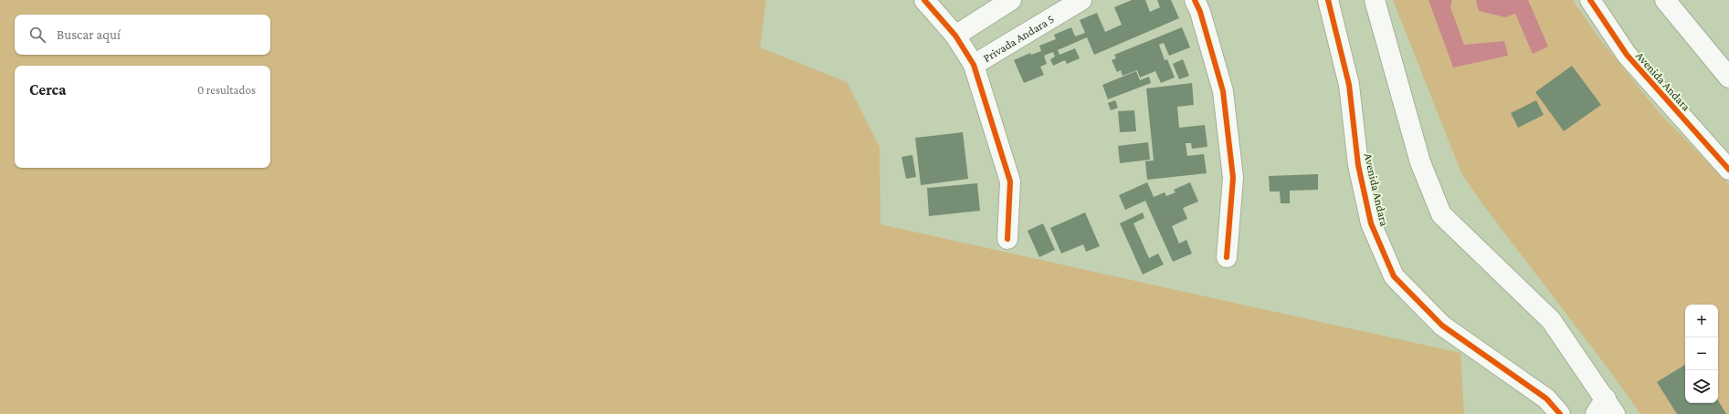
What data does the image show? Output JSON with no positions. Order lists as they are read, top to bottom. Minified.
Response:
{"streets":{"street":["Privada Andara 5","Avenida Andara"]},"page":{"search":"Buscar aquí","heading":["Cerca","0 resultados"],"map_buttons":["+","−"]}}
